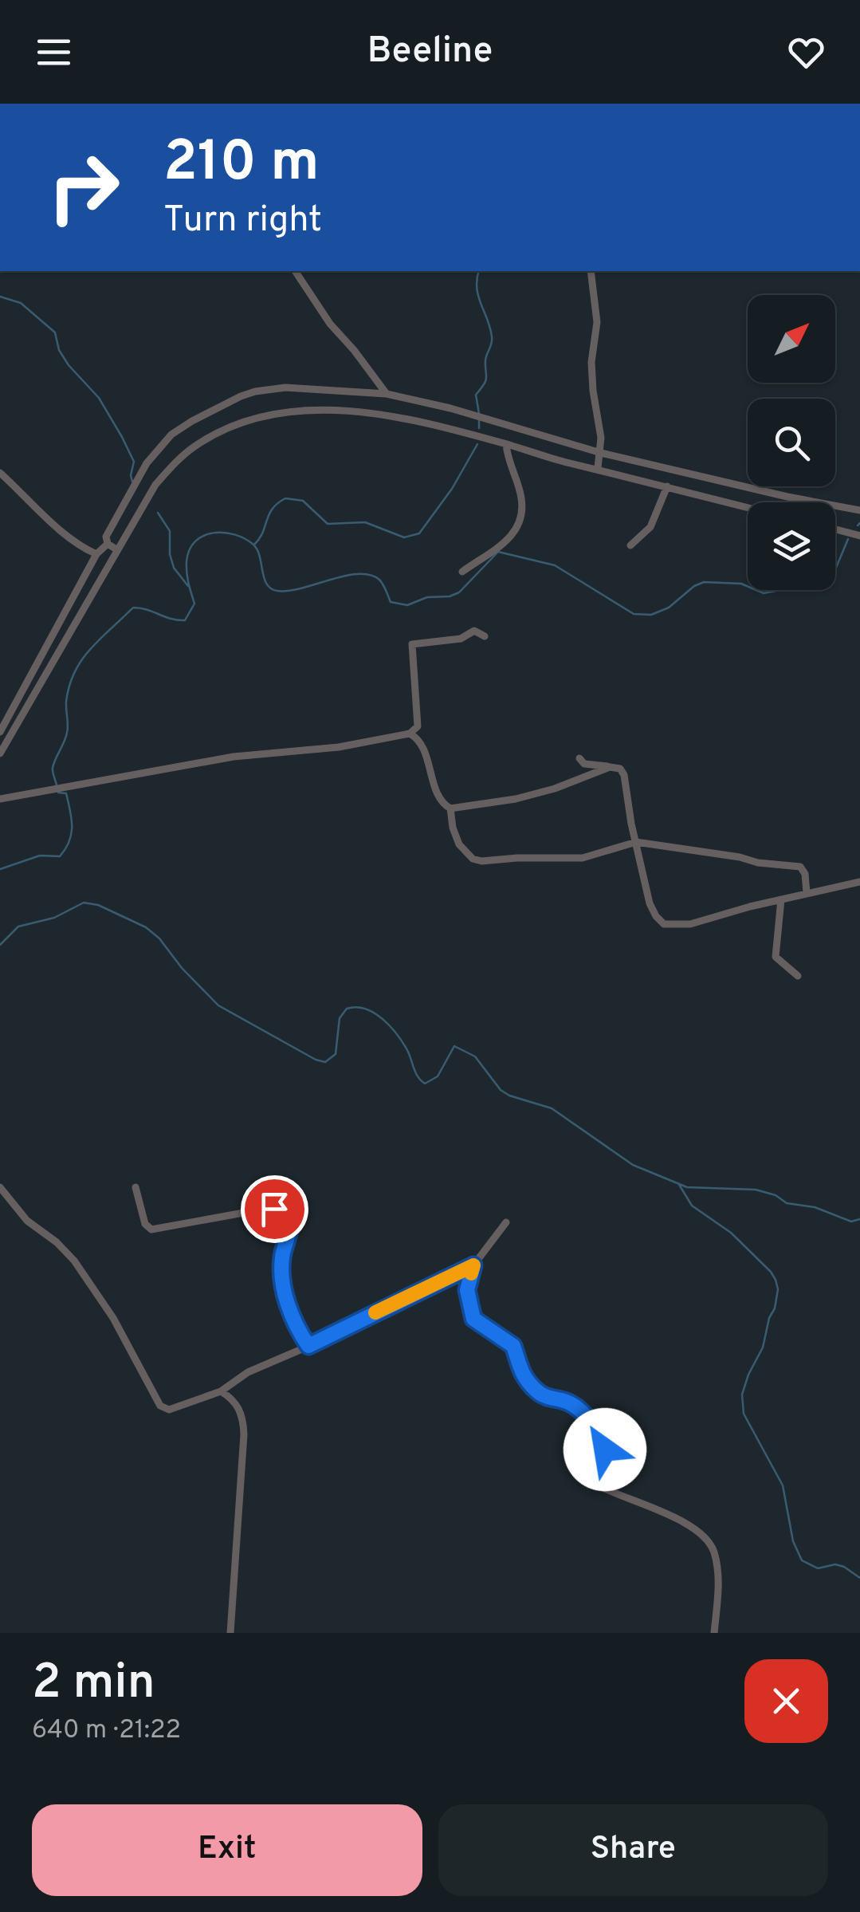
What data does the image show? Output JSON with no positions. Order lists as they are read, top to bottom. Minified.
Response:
{"north":"top right","page":{"header":"Beeline","turn":["210 m","Turn right"],"heading":["2 min","640 m · 21:22"],"buttons":["Exit","Share"]}}
